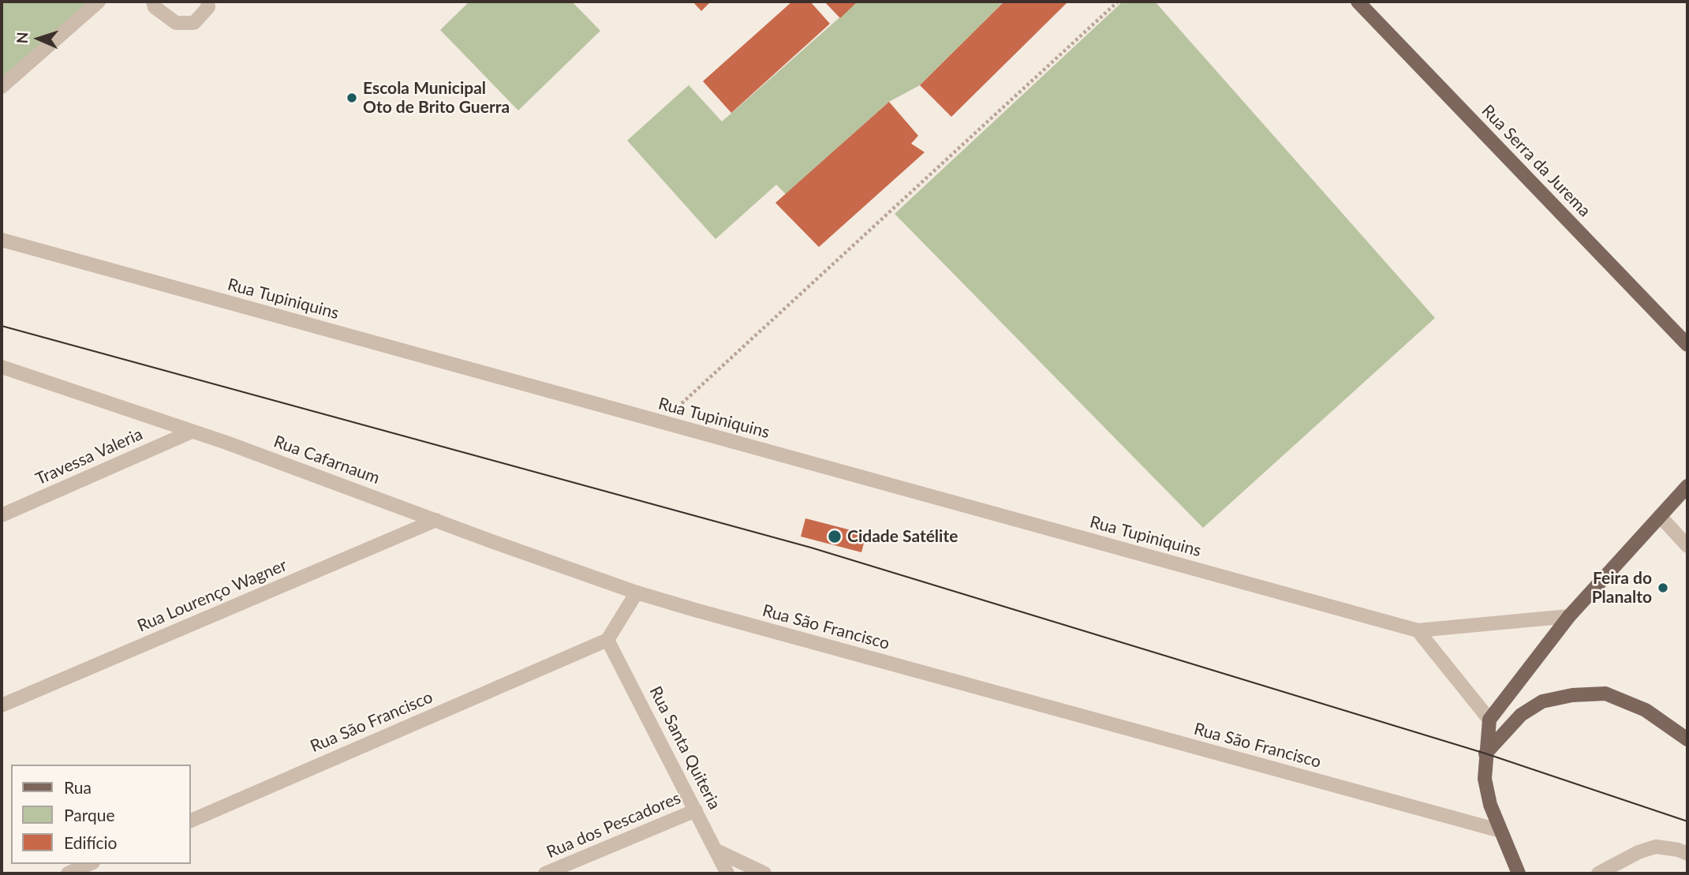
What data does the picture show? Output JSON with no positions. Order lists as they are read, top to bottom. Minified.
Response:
{"streets":{"main road":["Rua Serra da Jurema"],"street":["Rua Tupiniquins","Travessa Valeria","Rua Cafarnaum","Rua Lourenço Wagner","Rua São Francisco","Rua Santa Quiteria","Rua dos Pescadores"]},"crossings":[["Travessa Valeria","Rua Cafarnaum"],["Rua Cafarnaum","Rua Lourenço Wagner"],["Rua Cafarnaum","Rua São Francisco"],["Rua São Francisco","Rua Santa Quiteria"],["Rua Santa Quiteria","Rua dos Pescadores"]],"places":["Escola Municipal Oto de Brito Guerra","Cidade Satélite","Feira do Planalto"],"legend":["Rua","Parque","Edifício"],"north":"left"}
